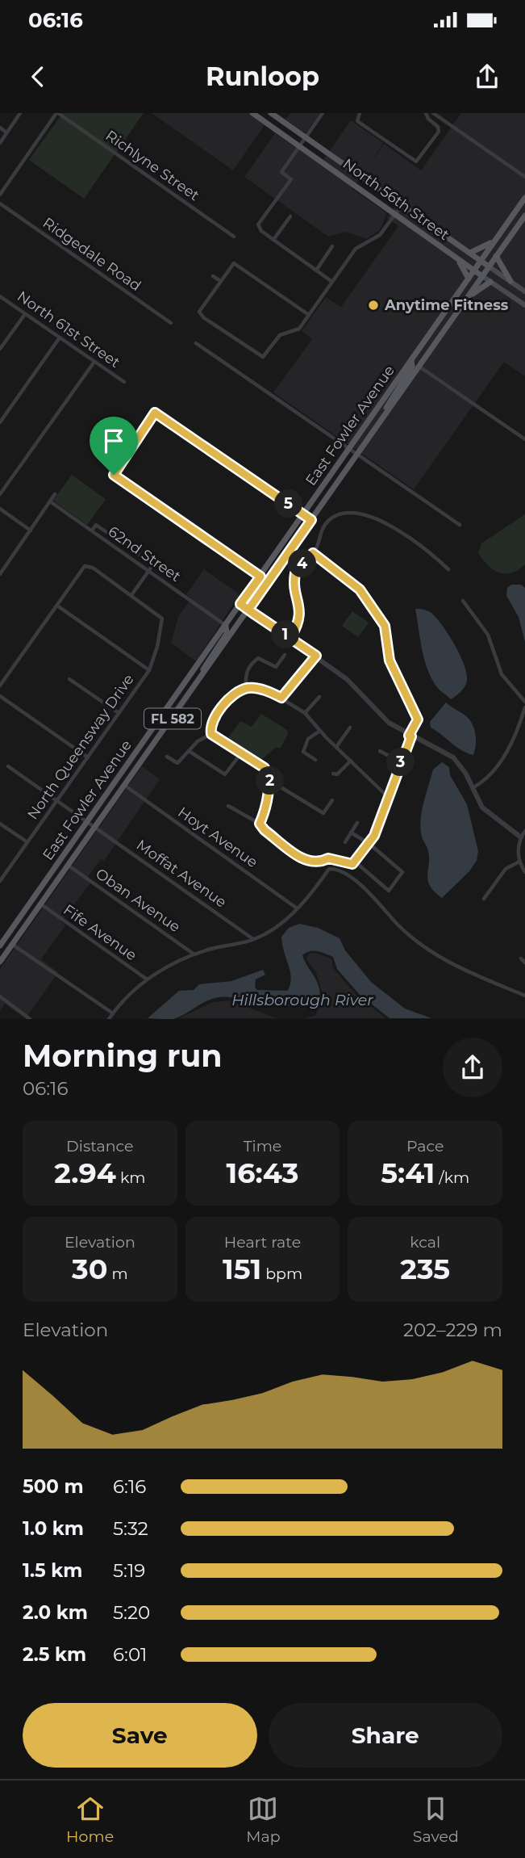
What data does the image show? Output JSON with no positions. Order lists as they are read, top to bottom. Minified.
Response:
{"streets":{"main road":["North 56th Street","East Fowler Avenue","FL 582"],"street":["Richlyne Street","Ridgedale Road","North 61st Street","62nd Street","North Queensway Drive","Hoyt Avenue","Moffat Avenue","Oban Avenue","Fife Avenue"]},"crossings":[["North 56th Street","East Fowler Avenue"],["East Fowler Avenue","62nd Street"],["East Fowler Avenue","Hoyt Avenue"],["East Fowler Avenue","Moffat Avenue"],["East Fowler Avenue","Oban Avenue"],["East Fowler Avenue","Fife Avenue"],["North Queensway Drive","Moffat Avenue"]],"water":["Hillsborough River"],"places":["Anytime Fitness"],"page":{"status":"06:16","header":"Runloop","pins":["5","4","1","3","2"],"heading":["Morning run","06:16"],"stats":[["Distance","2.94 km"],["Time","16:43"],["Pace","5:41 /km"],["Elevation","30 m"],["Heart rate","151 bpm"],["kcal","235"]],"chart":["Elevation","202–229 m"],"list":[{"name":"500 m","note":"6:16"},{"name":"1.0 km","note":"5:32"},{"name":"1.5 km","note":"5:19"},{"name":"2.0 km","note":"5:20"},{"name":"2.5 km","note":"6:01"}],"buttons":["Save","Share"],"tabs":["Home","Map","Saved"]}}
